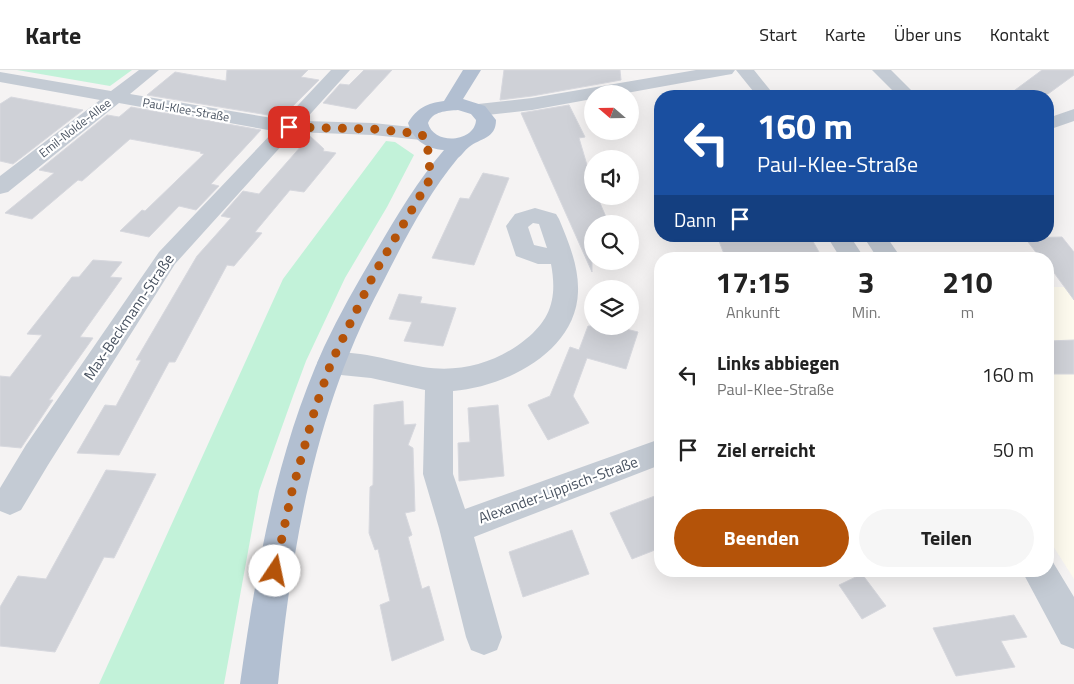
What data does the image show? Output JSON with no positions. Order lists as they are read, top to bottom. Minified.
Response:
{"streets":{"street":["Paul-Klee-Straße","Emil-Nolde-Allee","Max-Beckmann-Straße","Alexander-Lippisch-Straße"]},"crossings":[["Paul-Klee-Straße","Emil-Nolde-Allee"],["Paul-Klee-Straße","Max-Beckmann-Straße"]],"north":"left","page":{"header":"Karte","nav":["Start","Karte","Über uns","Kontakt"],"turn":["160 m","Paul-Klee-Straße"],"then":"Dann","eta":["17:15","Ankunft","3","Min.","210","m"],"list":[{"name":"Links abbiegen","note":"Paul-Klee-Straße","value":"160 m"},{"name":"Ziel erreicht","value":"50 m"}],"buttons":["Beenden","Teilen"]}}
